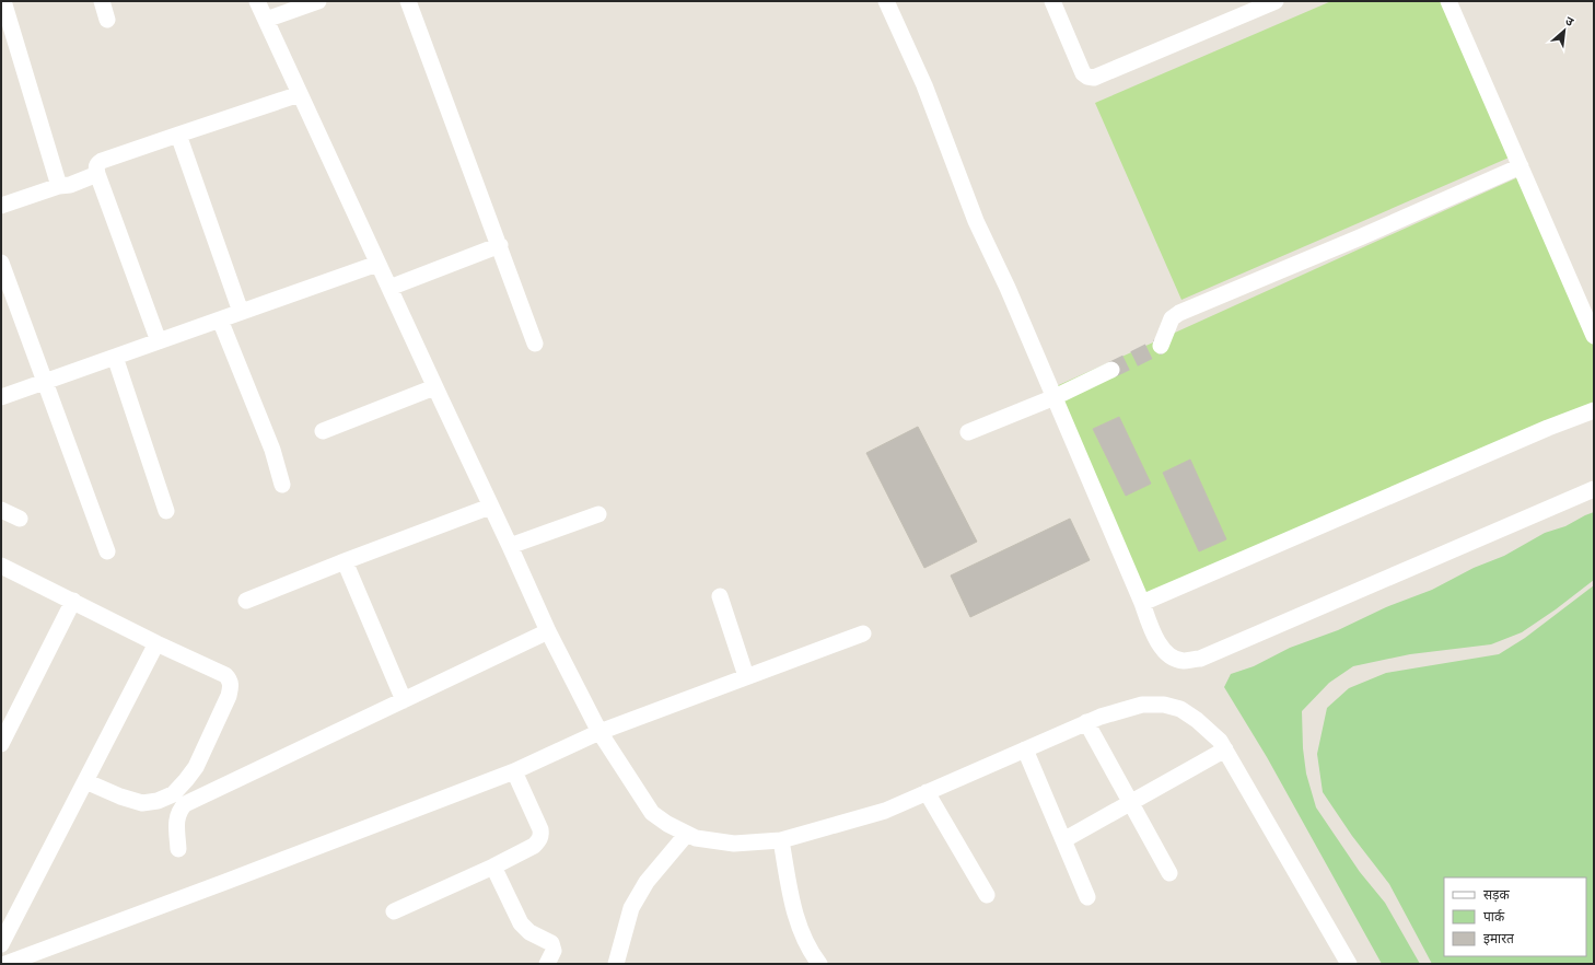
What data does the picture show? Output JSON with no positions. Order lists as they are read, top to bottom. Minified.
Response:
{"legend":["सड़क","पार्क","इमारत"],"north":"top right"}
